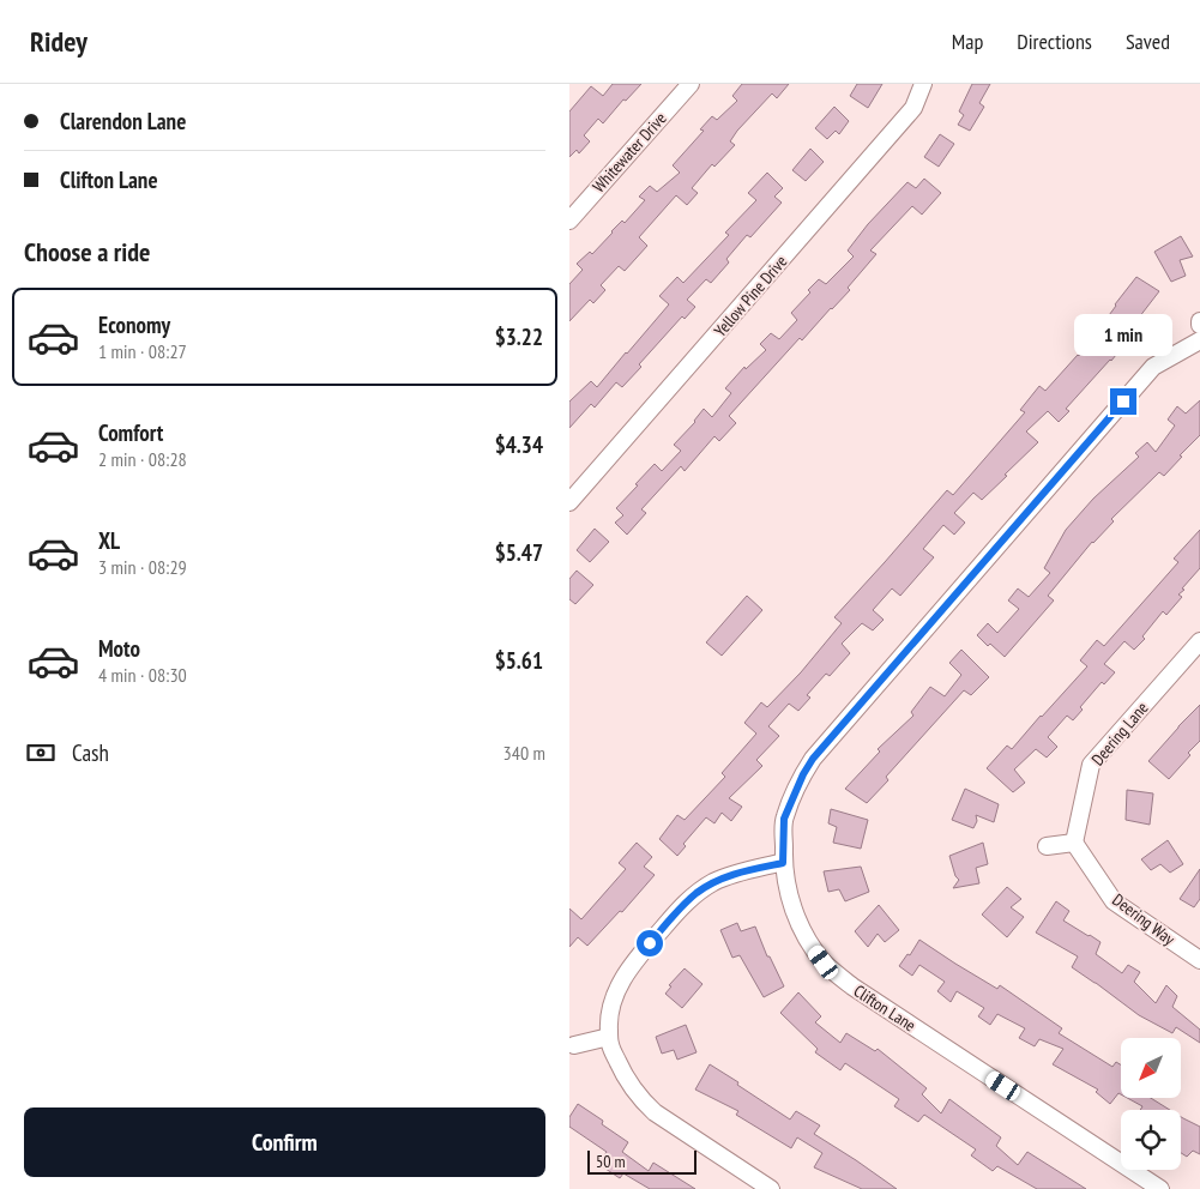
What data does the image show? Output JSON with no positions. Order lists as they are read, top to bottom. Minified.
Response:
{"streets":{"street":["Whitewater Drive","Yellow Pine Drive","Deering Lane","Deering Way","Clifton Lane"]},"crossings":[["Deering Lane","Deering Way"]],"scale_bar":"50 m","north":"bottom left","page":{"header":"Ridey","nav":["Map","Directions","Saved"],"banner":["Clarendon Lane","Clifton Lane"],"heading":"Choose a ride","list":[{"name":"Economy","note":"1 min · 08:27","value":"$3.22"},{"name":"Comfort","note":"2 min · 08:28","value":"$4.34"},{"name":"XL","note":"3 min · 08:29","value":"$5.47"},{"name":"Moto","note":"4 min · 08:30","value":"$5.61"}],"bubble":"1 min","pay":["Cash","340 m"],"buttons":"Confirm","scale":"50 m"}}
